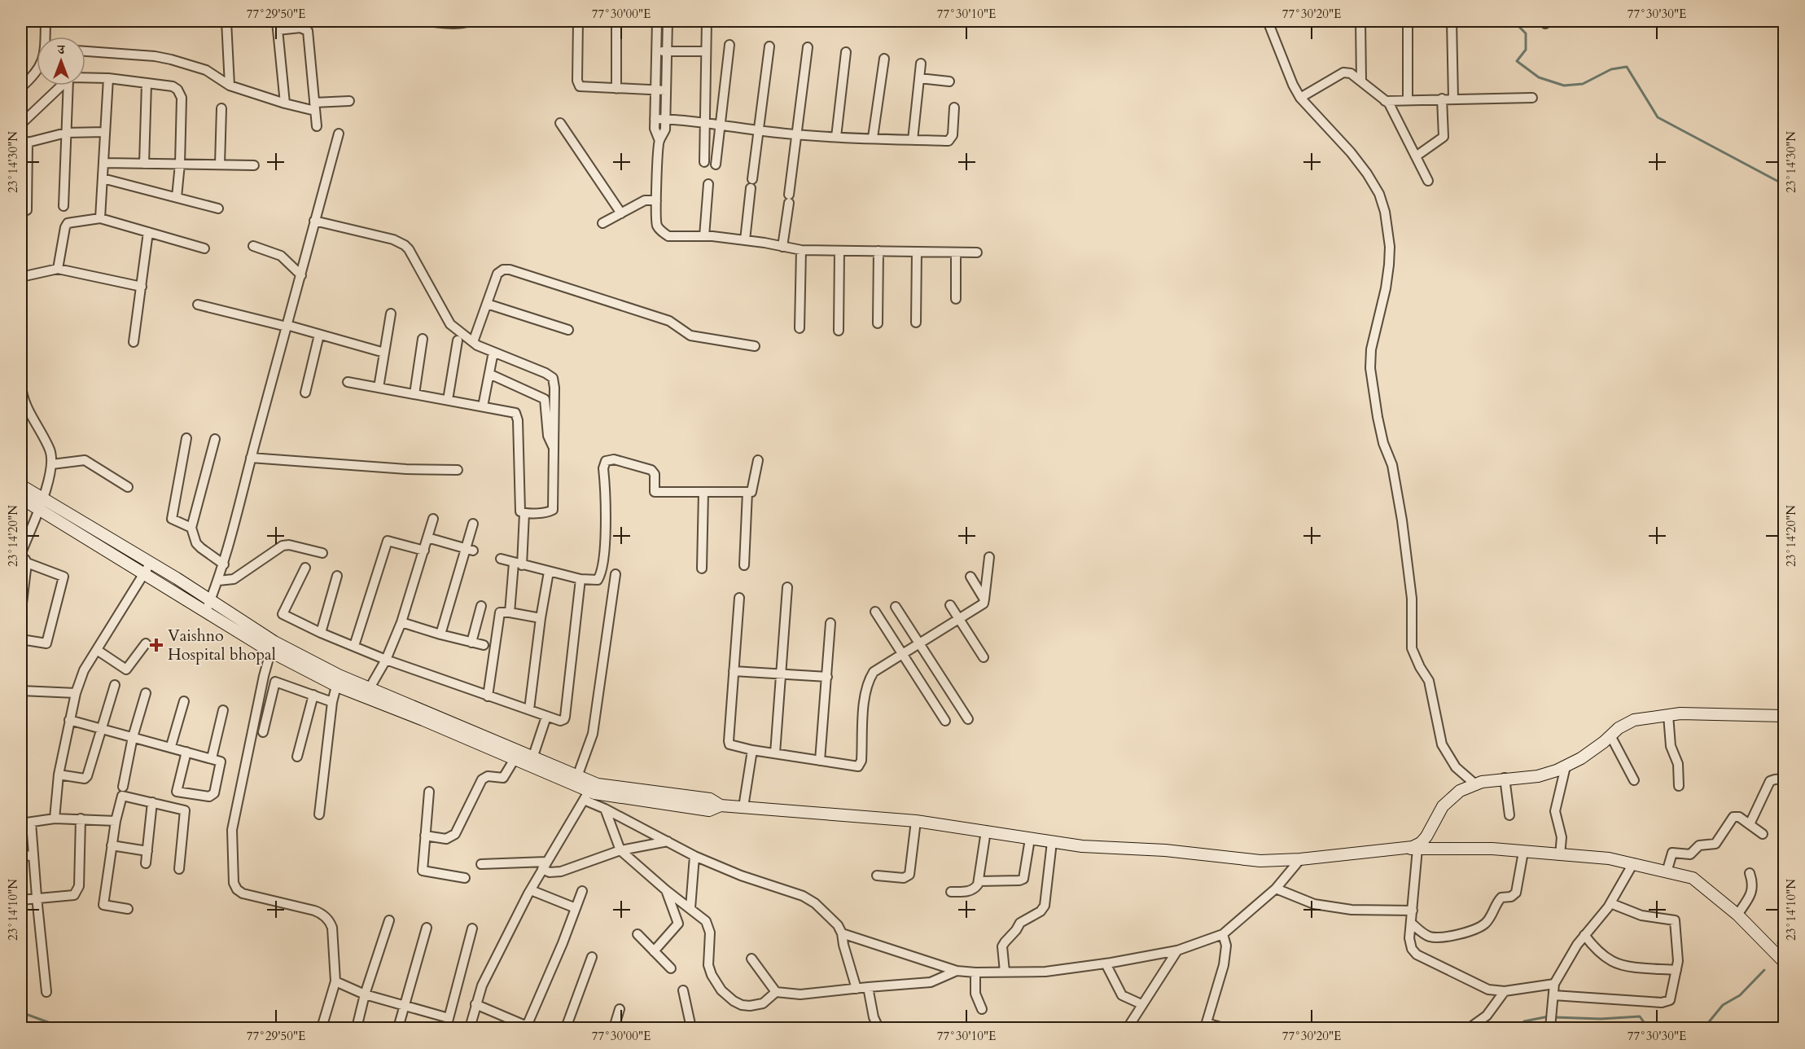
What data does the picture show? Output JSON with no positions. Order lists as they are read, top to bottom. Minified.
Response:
{"places":{"health":["Vaishno Hospital bhopal"]},"north":"top","coordinates":["77°29'50\"E","77°30'00\"E","77°30'10\"E","77°30'20\"E","77°30'30\"E","23°14'30\"N","23°14'20\"N","23°14'10\"N"]}
